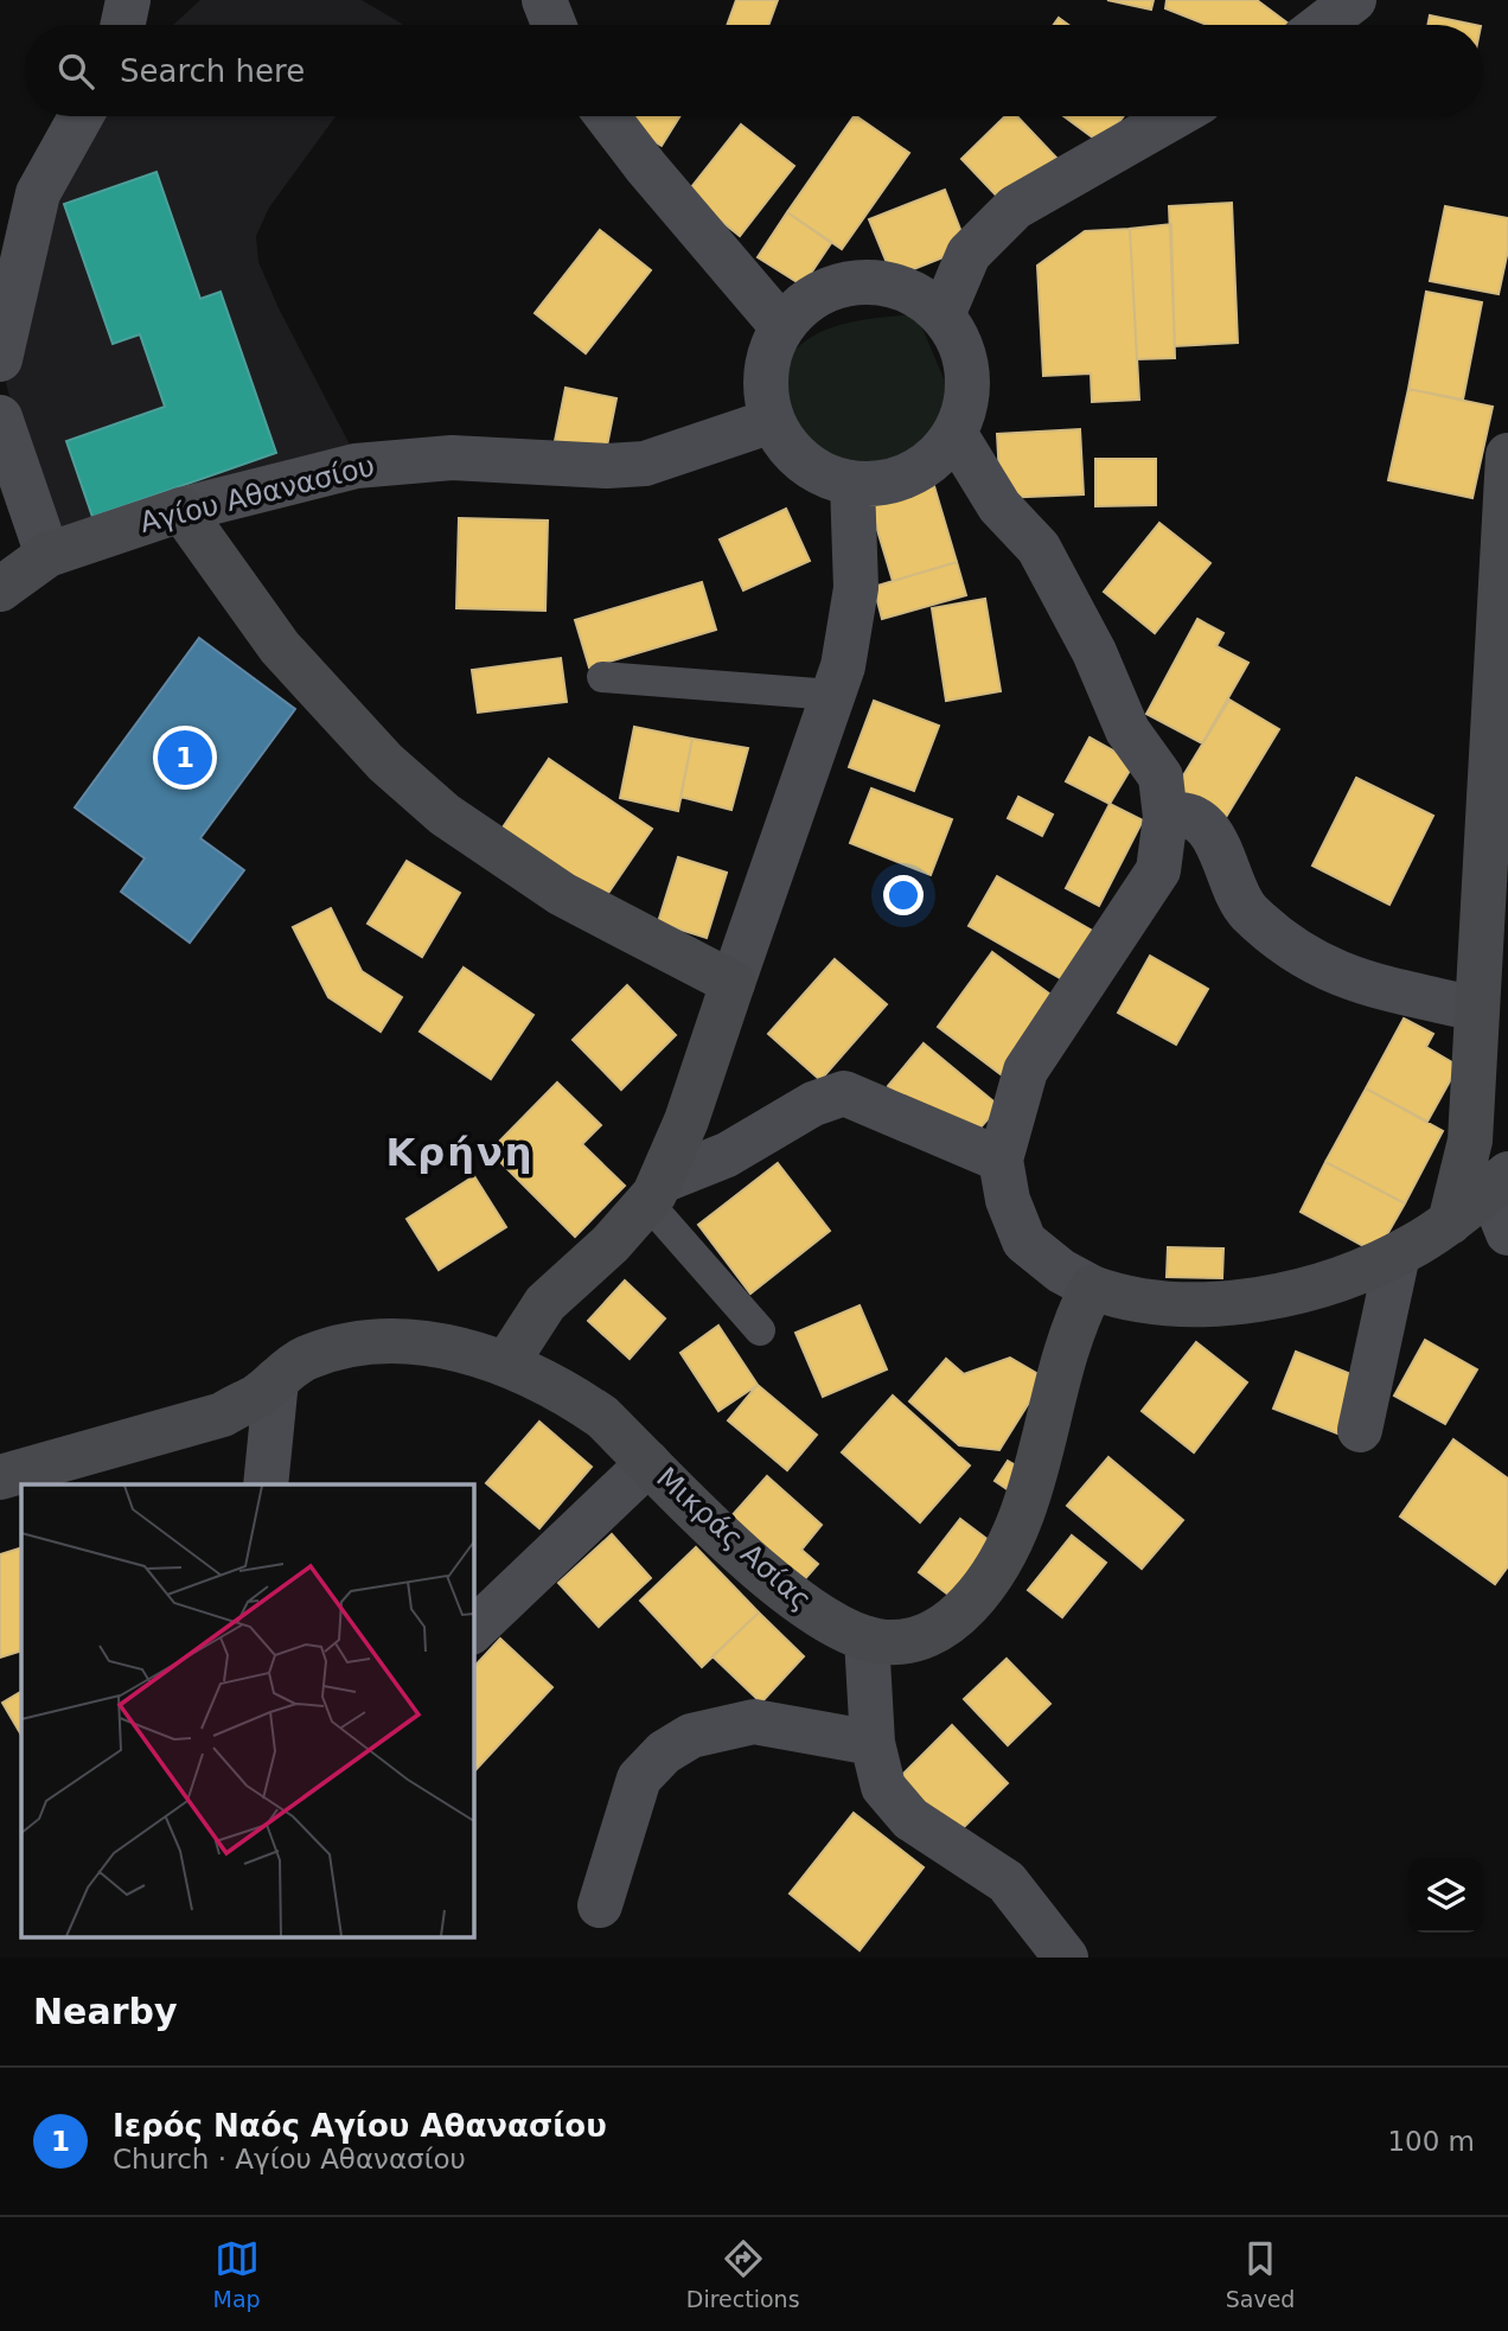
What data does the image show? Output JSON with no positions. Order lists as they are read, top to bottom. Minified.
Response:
{"streets":{"street":["Αγίου Αθανασίου","Μικράς Ασίας"]},"districts":["Κρήνη"],"page":{"search":"Search here","pins":"1","heading":"Nearby","list":[{"mark":"1","name":"Ιερός Ναός Αγίου Αθανασίου","note":"Church · Αγίου Αθανασίου","value":"100 m"}],"nav":["Map","Directions","Saved"]}}
